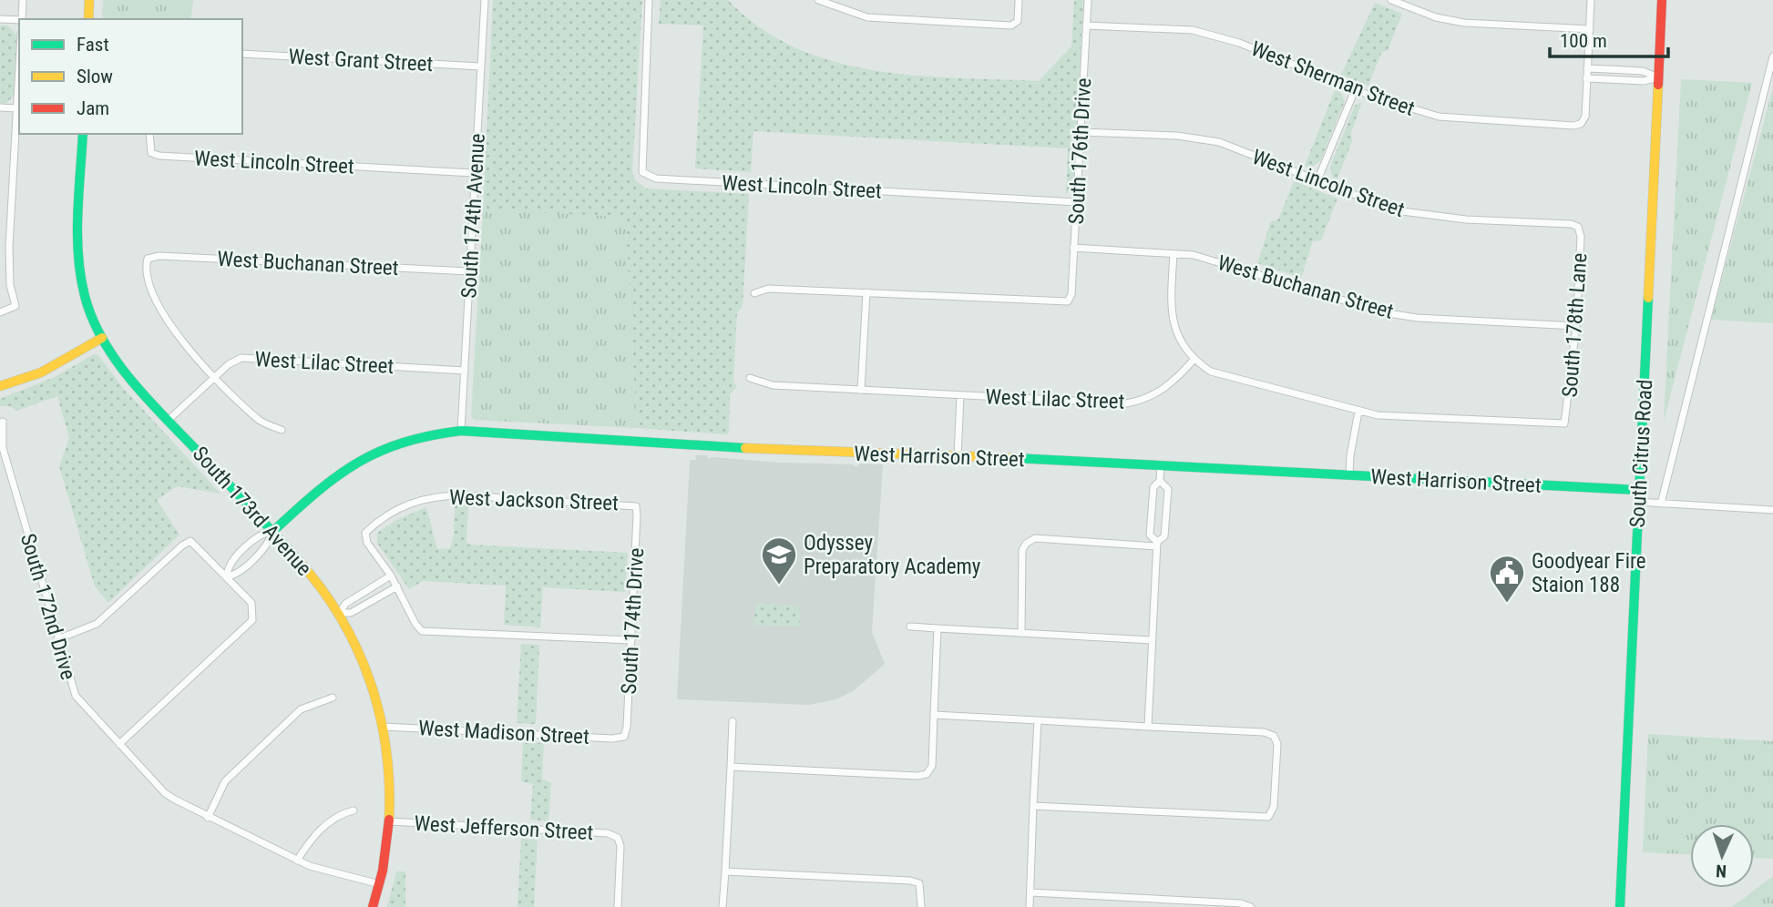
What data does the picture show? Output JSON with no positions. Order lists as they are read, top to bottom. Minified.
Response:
{"streets":{"street":["West Grant Street","West Sherman Street","South 176th Drive","West Lincoln Street","South 174th Avenue","West Buchanan Street","South 178th Lane","West Lilac Street","South Citrus Road","West Harrison Street","West Jackson Street","South 173rd Avenue","South 172nd Drive","South 174th Drive","West Madison Street","West Jefferson Street"]},"crossings":[["West Grant Street","South 174th Avenue"],["West Sherman Street","South 176th Drive"],["South 176th Drive","West Lincoln Street"],["South 176th Drive","West Buchanan Street"],["West Lincoln Street","South 174th Avenue"],["West Lincoln Street","South 178th Lane"],["South 174th Avenue","West Buchanan Street"],["South 174th Avenue","West Lilac Street"],["South 174th Avenue","West Harrison Street"],["West Buchanan Street","South 178th Lane"],["West Buchanan Street","West Lilac Street"],["West Lilac Street","South 173rd Avenue"],["South Citrus Road","West Harrison Street"],["West Harrison Street","South 173rd Avenue"],["West Jackson Street","South 174th Drive"],["South 173rd Avenue","South 172nd Drive"],["South 173rd Avenue","West Madison Street"],["South 173rd Avenue","West Jefferson Street"],["South 174th Drive","West Madison Street"]],"places":{"school or university":["Odyssey Preparatory Academy"],"public building":["Goodyear Fire Staion 188"]},"legend":["Fast","Slow","Jam"],"scale_bar":"100 m","north":"bottom"}
